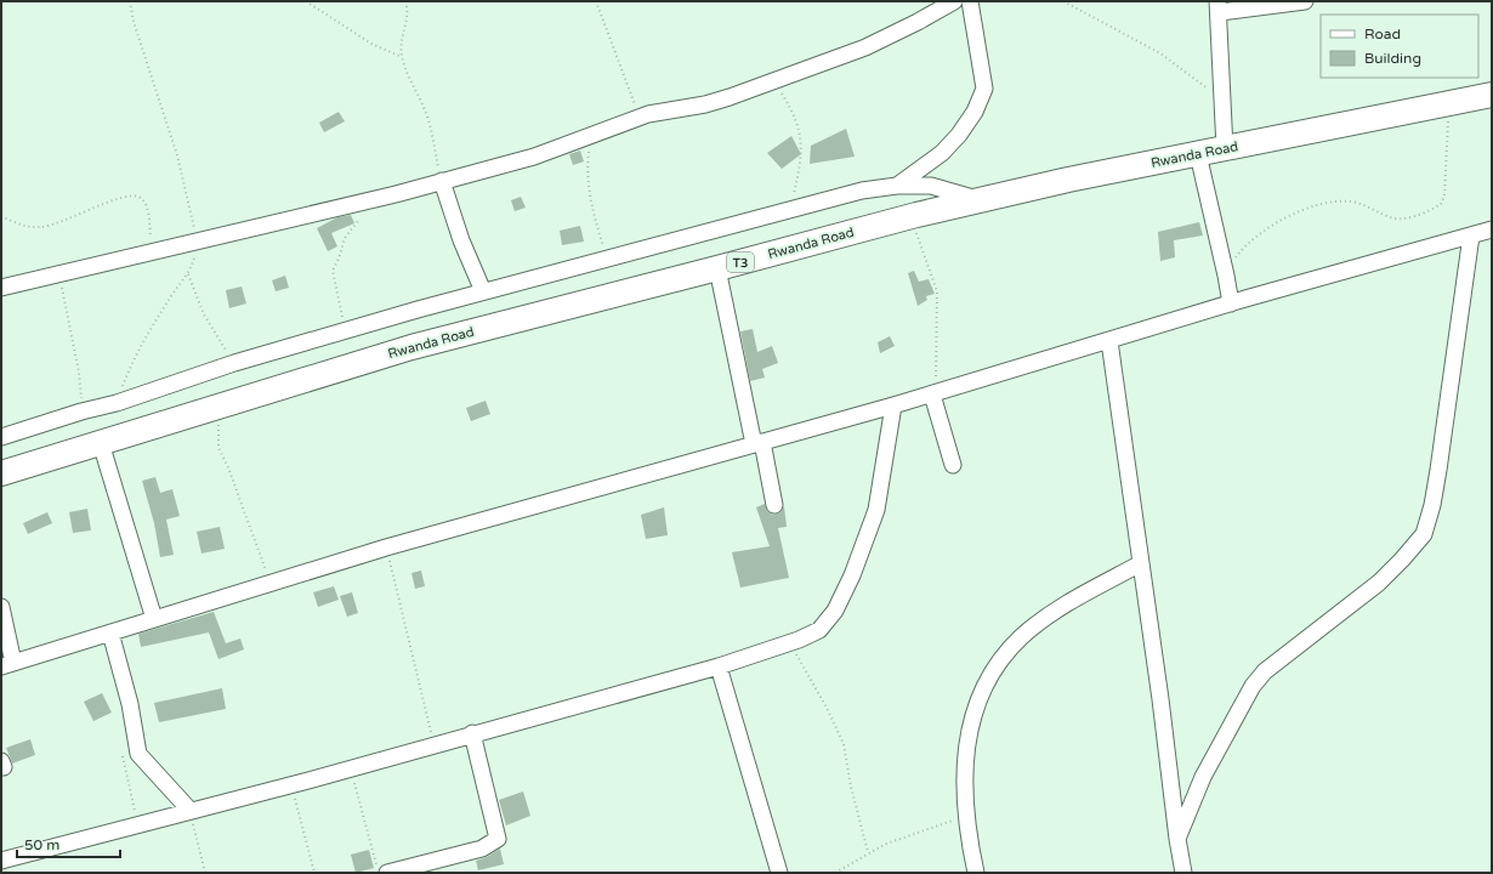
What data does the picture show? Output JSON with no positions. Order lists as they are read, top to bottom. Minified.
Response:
{"streets":{"highway":["Rwanda Road","T3"]},"legend":["Road","Building"],"scale_bar":"50 m"}
